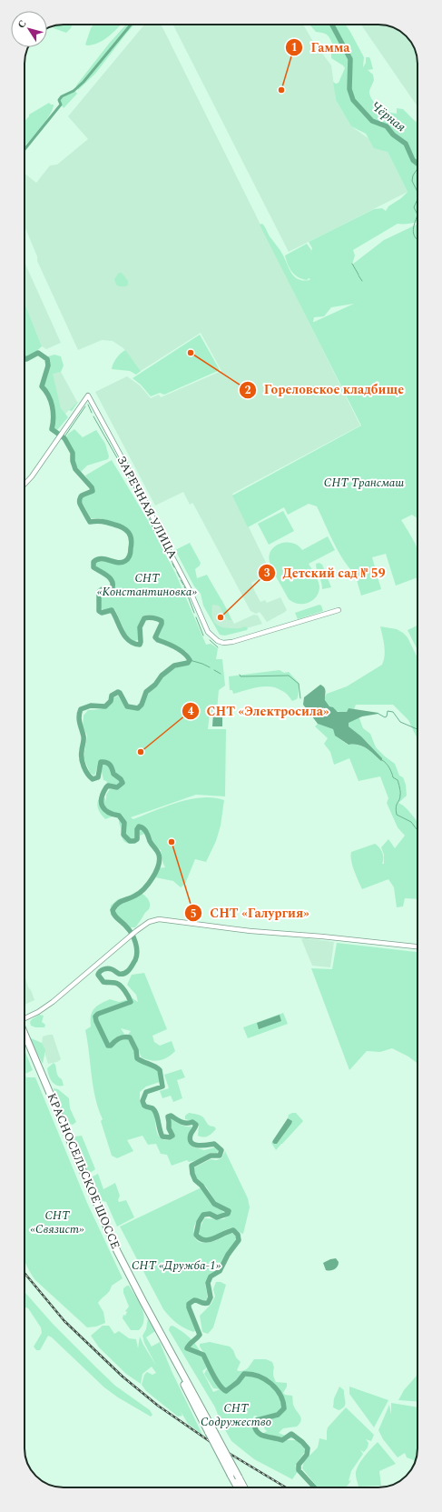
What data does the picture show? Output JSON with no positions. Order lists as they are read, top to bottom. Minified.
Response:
{"streets":{"highway":["КРАСНОСЕЛЬСКОЕ ШОССЕ"],"street":["ЗАРЕЧНАЯ УЛИЦА"]},"water":["Чёрная"],"parks":["СНТ Трансмаш","СНТ «Константиновка»","СНТ «Связист»","СНТ «Дружба-1»","СНТ Содружество"],"places":["Гамма","Гореловское кладбище","Детский сад № 59","СНТ «Электросила»","СНТ «Галургия»"],"north":"top left"}
